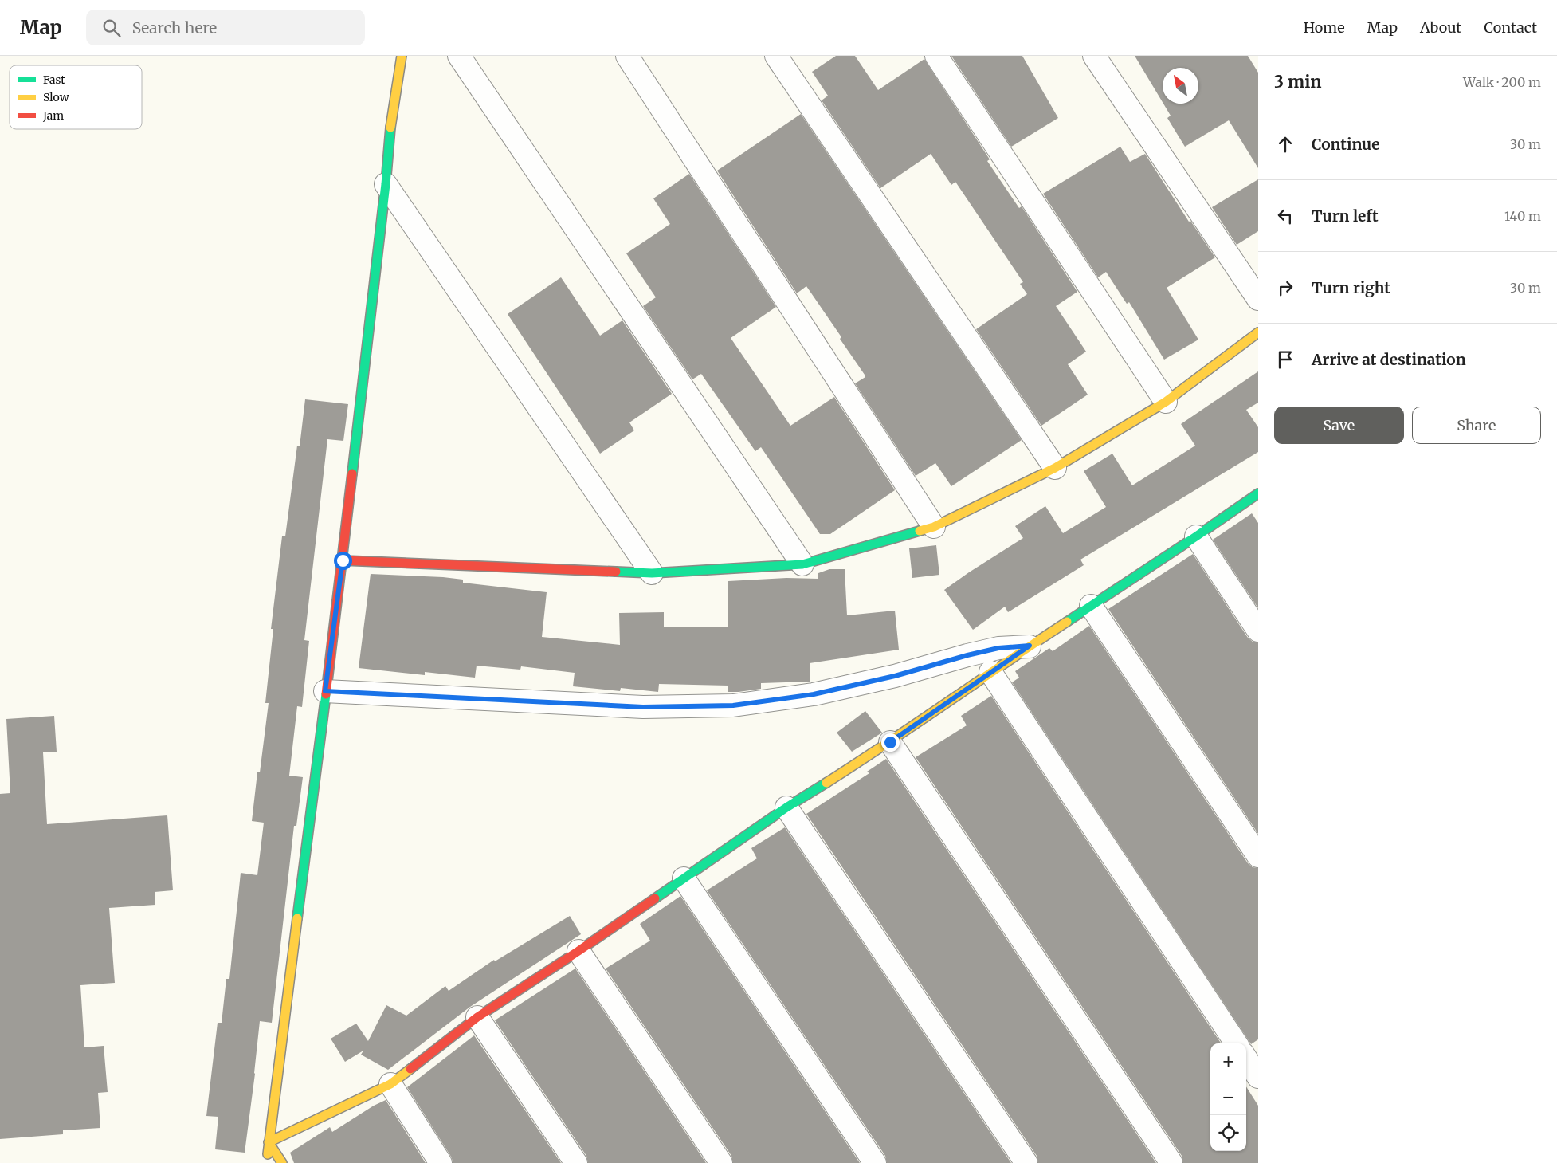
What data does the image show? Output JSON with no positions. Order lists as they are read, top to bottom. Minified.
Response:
{"legend":["Fast","Slow","Jam"],"north":"top left","page":{"header":"Map","search":"Search here","nav":["Home","Map","About","Contact"],"heading":["3 min","Walk · 200 m"],"list":[["Continue","30 m"],["Turn left","140 m"],["Turn right","30 m"],"Arrive at destination"],"buttons":["Save","Share"],"map_buttons":["+","−"]}}
